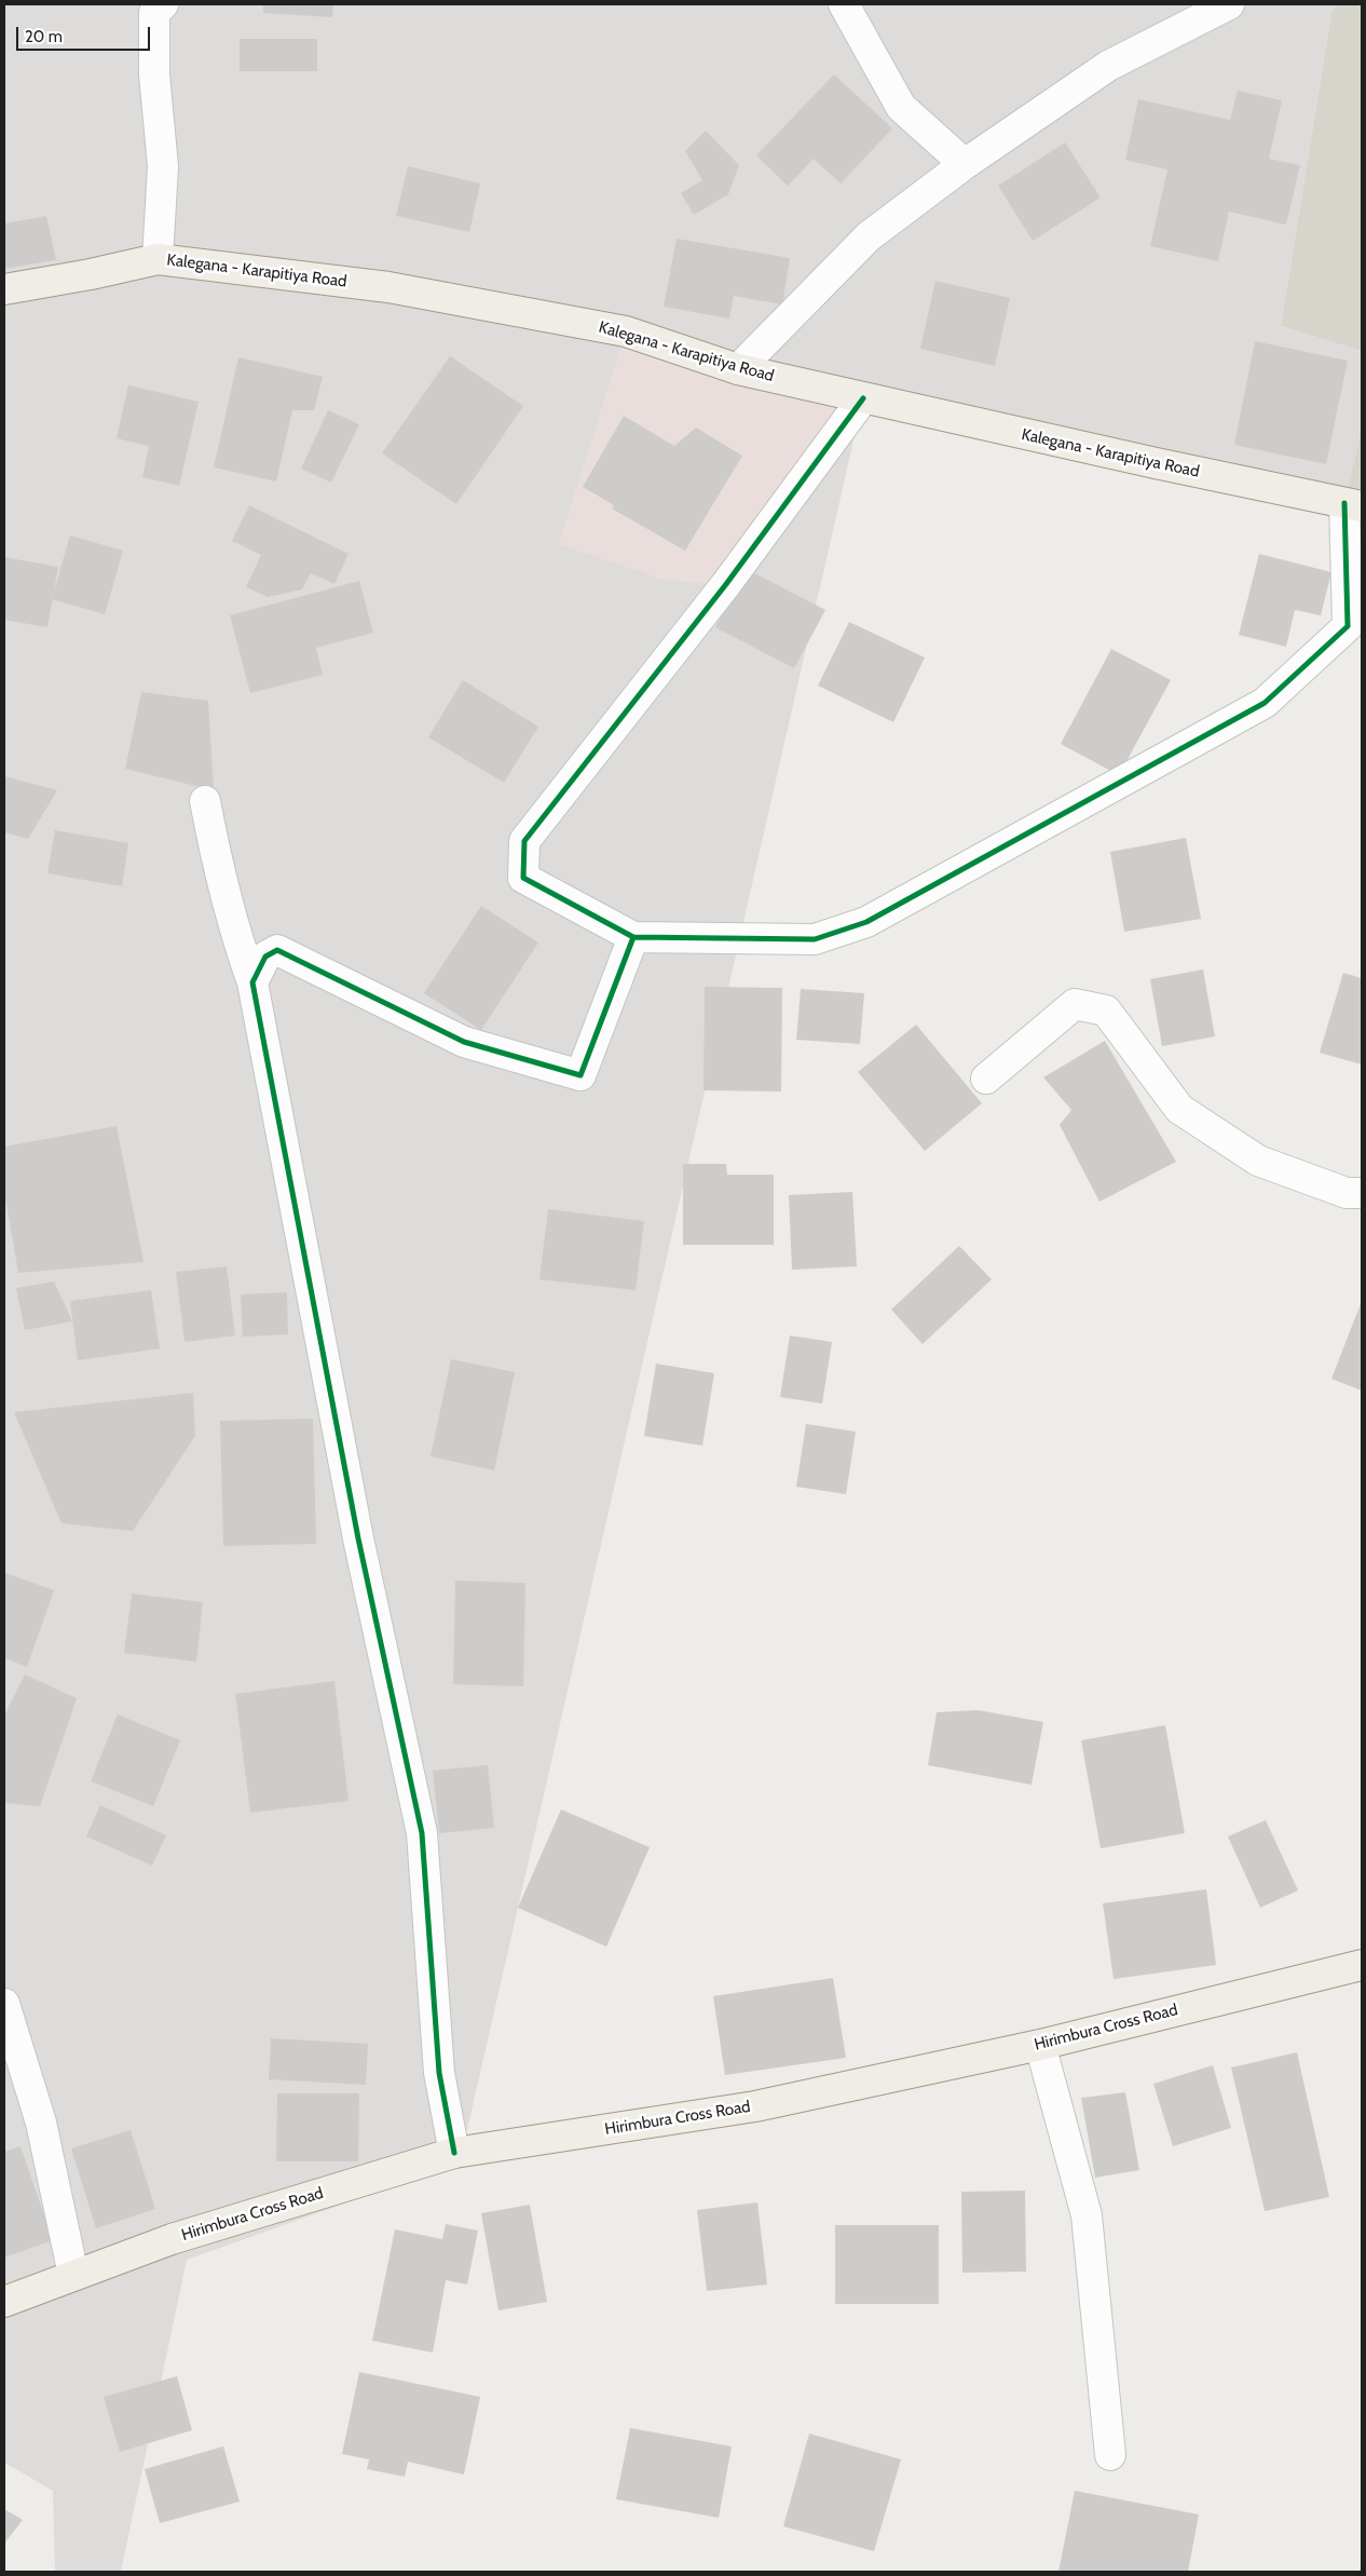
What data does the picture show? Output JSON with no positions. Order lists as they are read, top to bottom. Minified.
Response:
{"streets":{"main road":["Kalegana - Karapitiya Road","Hirimbura Cross Road"]},"scale_bar":"20 m"}
